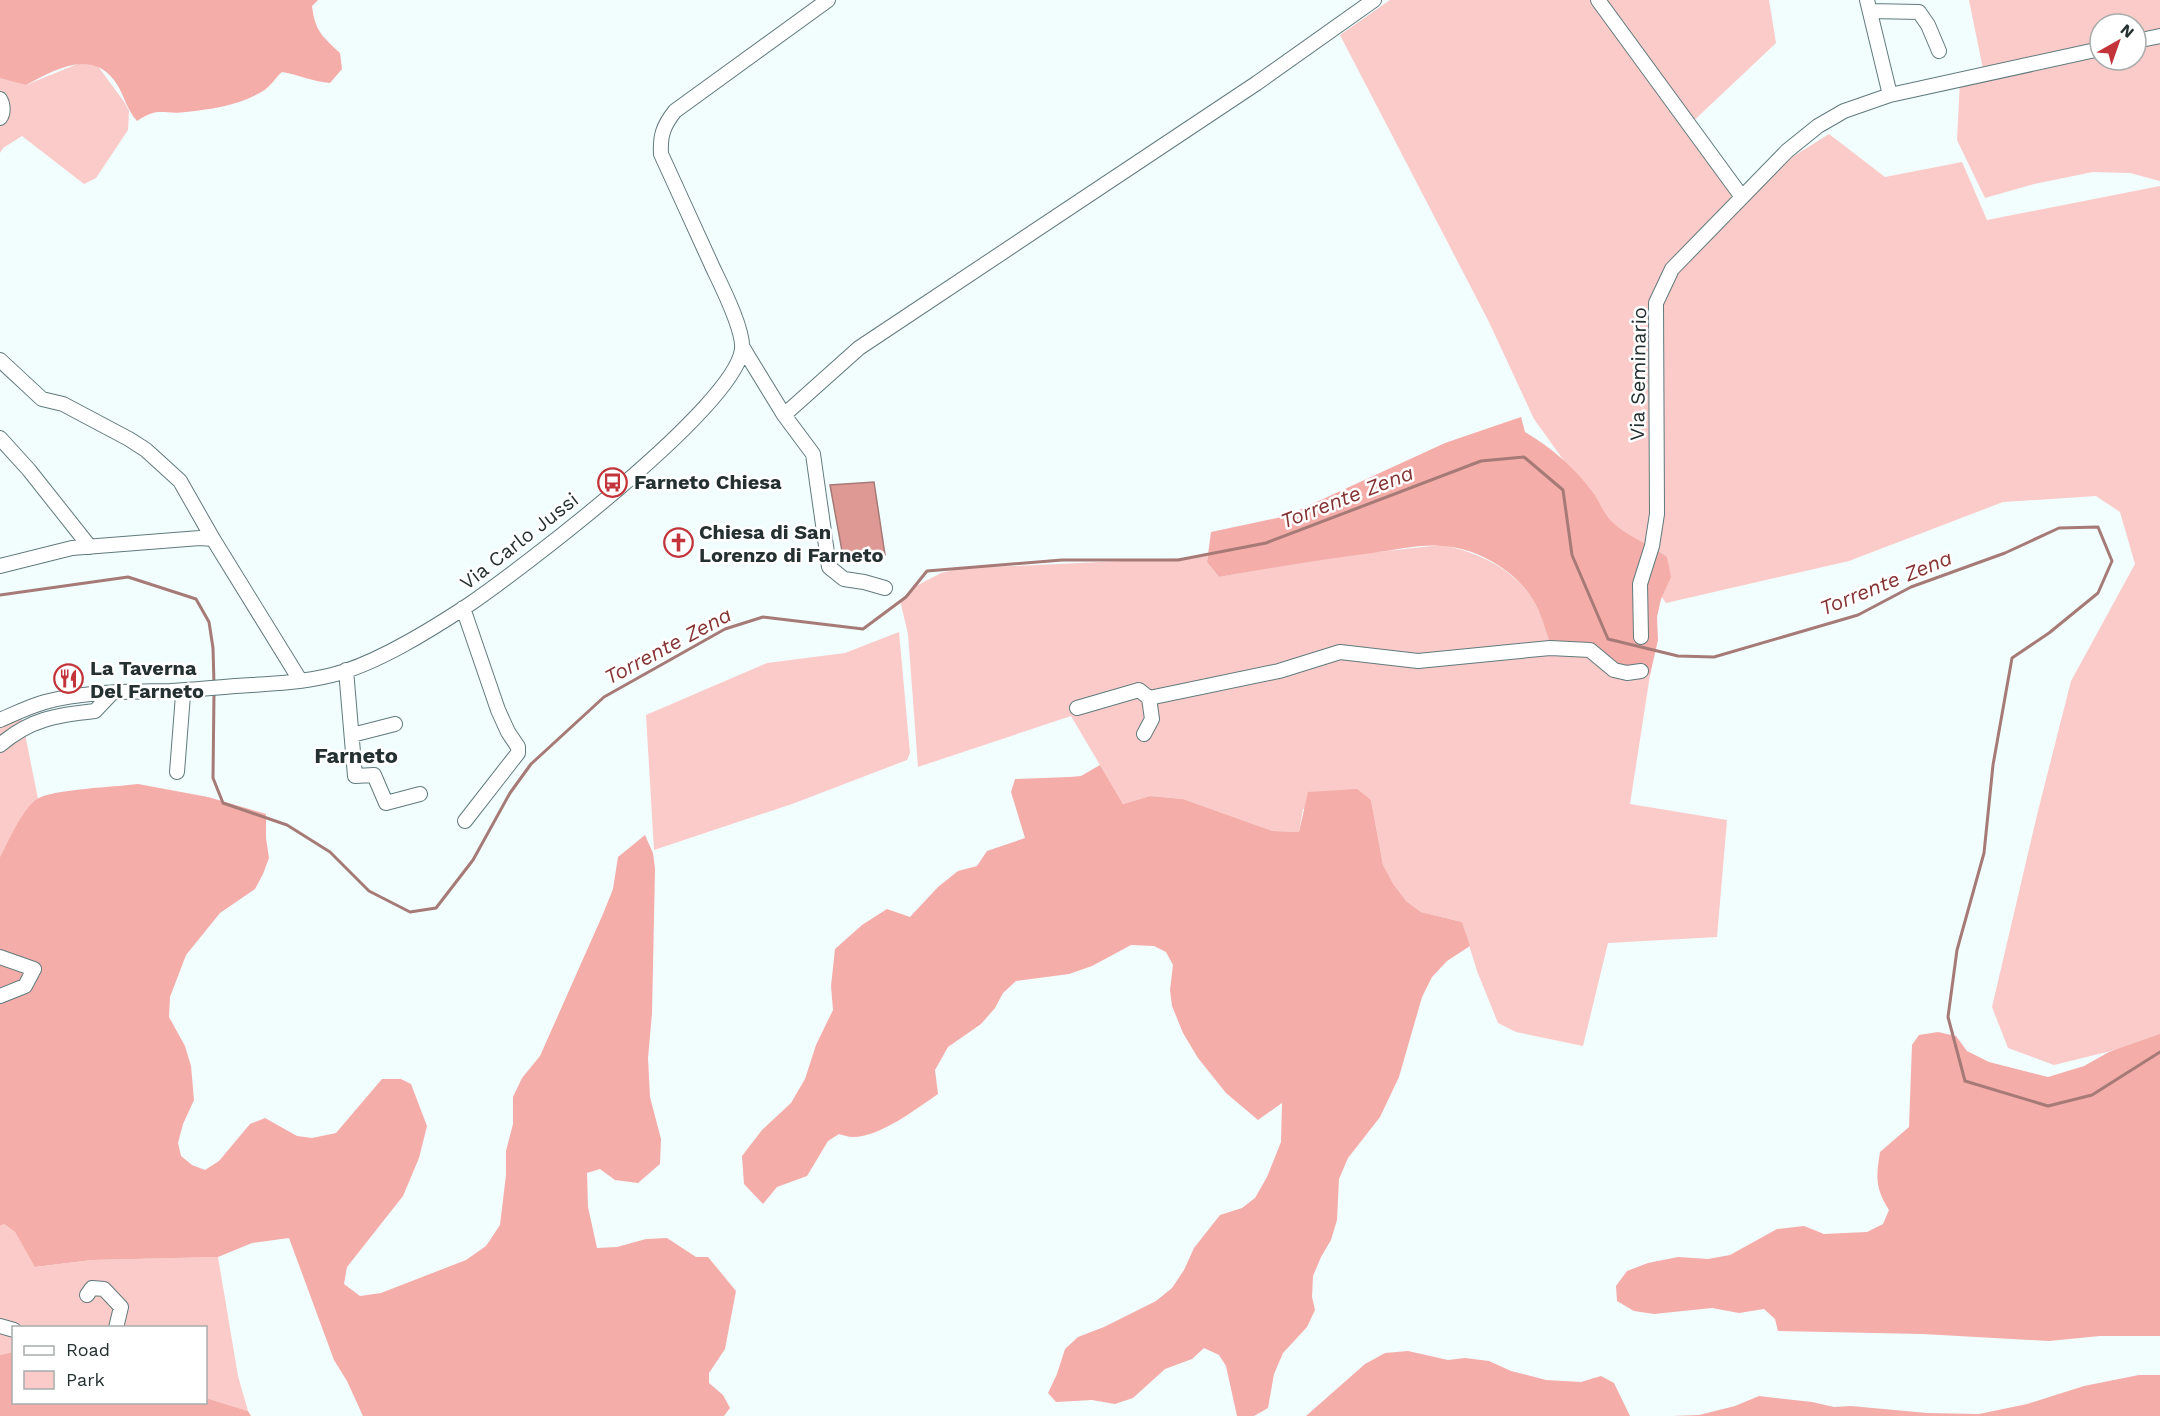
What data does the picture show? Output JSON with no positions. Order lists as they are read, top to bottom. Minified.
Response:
{"streets":{"street":["Via Seminario","Via Carlo Jussi"]},"districts":["Farneto"],"water":["Torrente Zena"],"places":{"bus stop":["Farneto Chiesa"],"church":["Chiesa di San Lorenzo di Farneto"],"restaurant":["La Taverna Del Farneto"]},"legend":["Road","Park"],"north":"top right"}
